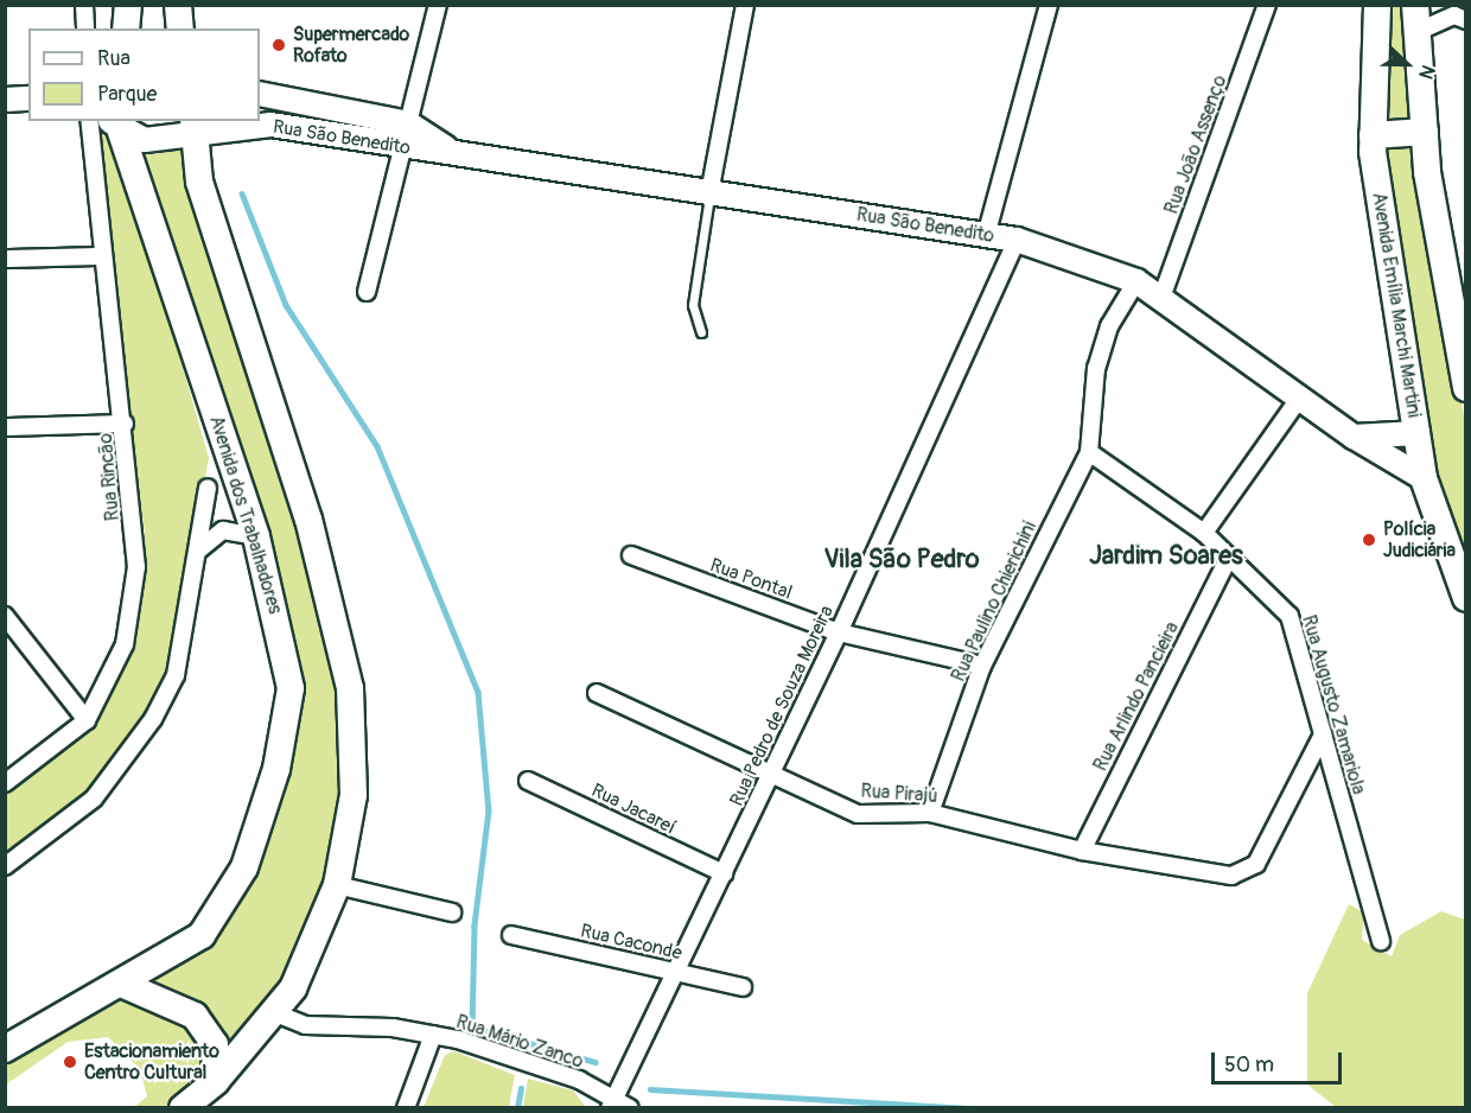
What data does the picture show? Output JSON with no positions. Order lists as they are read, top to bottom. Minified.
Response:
{"streets":{"main road":["Rua São Benedito","Avenida Emília Marchi Martini","Avenida dos Trabalhadores"],"street":["Rua João Assenço","Rua Rincão","Rua Pontal","Rua Paulino Chierichini","Rua Arlindo Pancieira","Rua Augusto Zamariola","Rua Pedro de Souza Moreira","Rua Pirajú","Rua Jacareí","Rua Caconde","Rua Mário Zanco"]},"crossings":[["Rua São Benedito","Rua João Assenço"],["Rua São Benedito","Avenida Emília Marchi Martini"],["Rua São Benedito","Avenida dos Trabalhadores"],["Rua São Benedito","Rua Pedro de Souza Moreira"],["Rua Pontal","Rua Paulino Chierichini"],["Rua Pontal","Rua Pedro de Souza Moreira"],["Rua Paulino Chierichini","Rua Augusto Zamariola"],["Rua Paulino Chierichini","Rua Pirajú"],["Rua Arlindo Pancieira","Rua Augusto Zamariola"],["Rua Arlindo Pancieira","Rua Pirajú"],["Rua Augusto Zamariola","Rua Pirajú"],["Rua Pedro de Souza Moreira","Rua Pirajú"],["Rua Pedro de Souza Moreira","Rua Jacareí"],["Rua Pedro de Souza Moreira","Rua Caconde"],["Rua Pedro de Souza Moreira","Rua Mário Zanco"]],"districts":["Jardim Soares","Vila São Pedro"],"places":["Supermercado Rofato","Polícia Judiciária","Estacionamiento Centro Cultural"],"legend":["Rua","Parque"],"scale_bar":"50 m","north":"right"}
